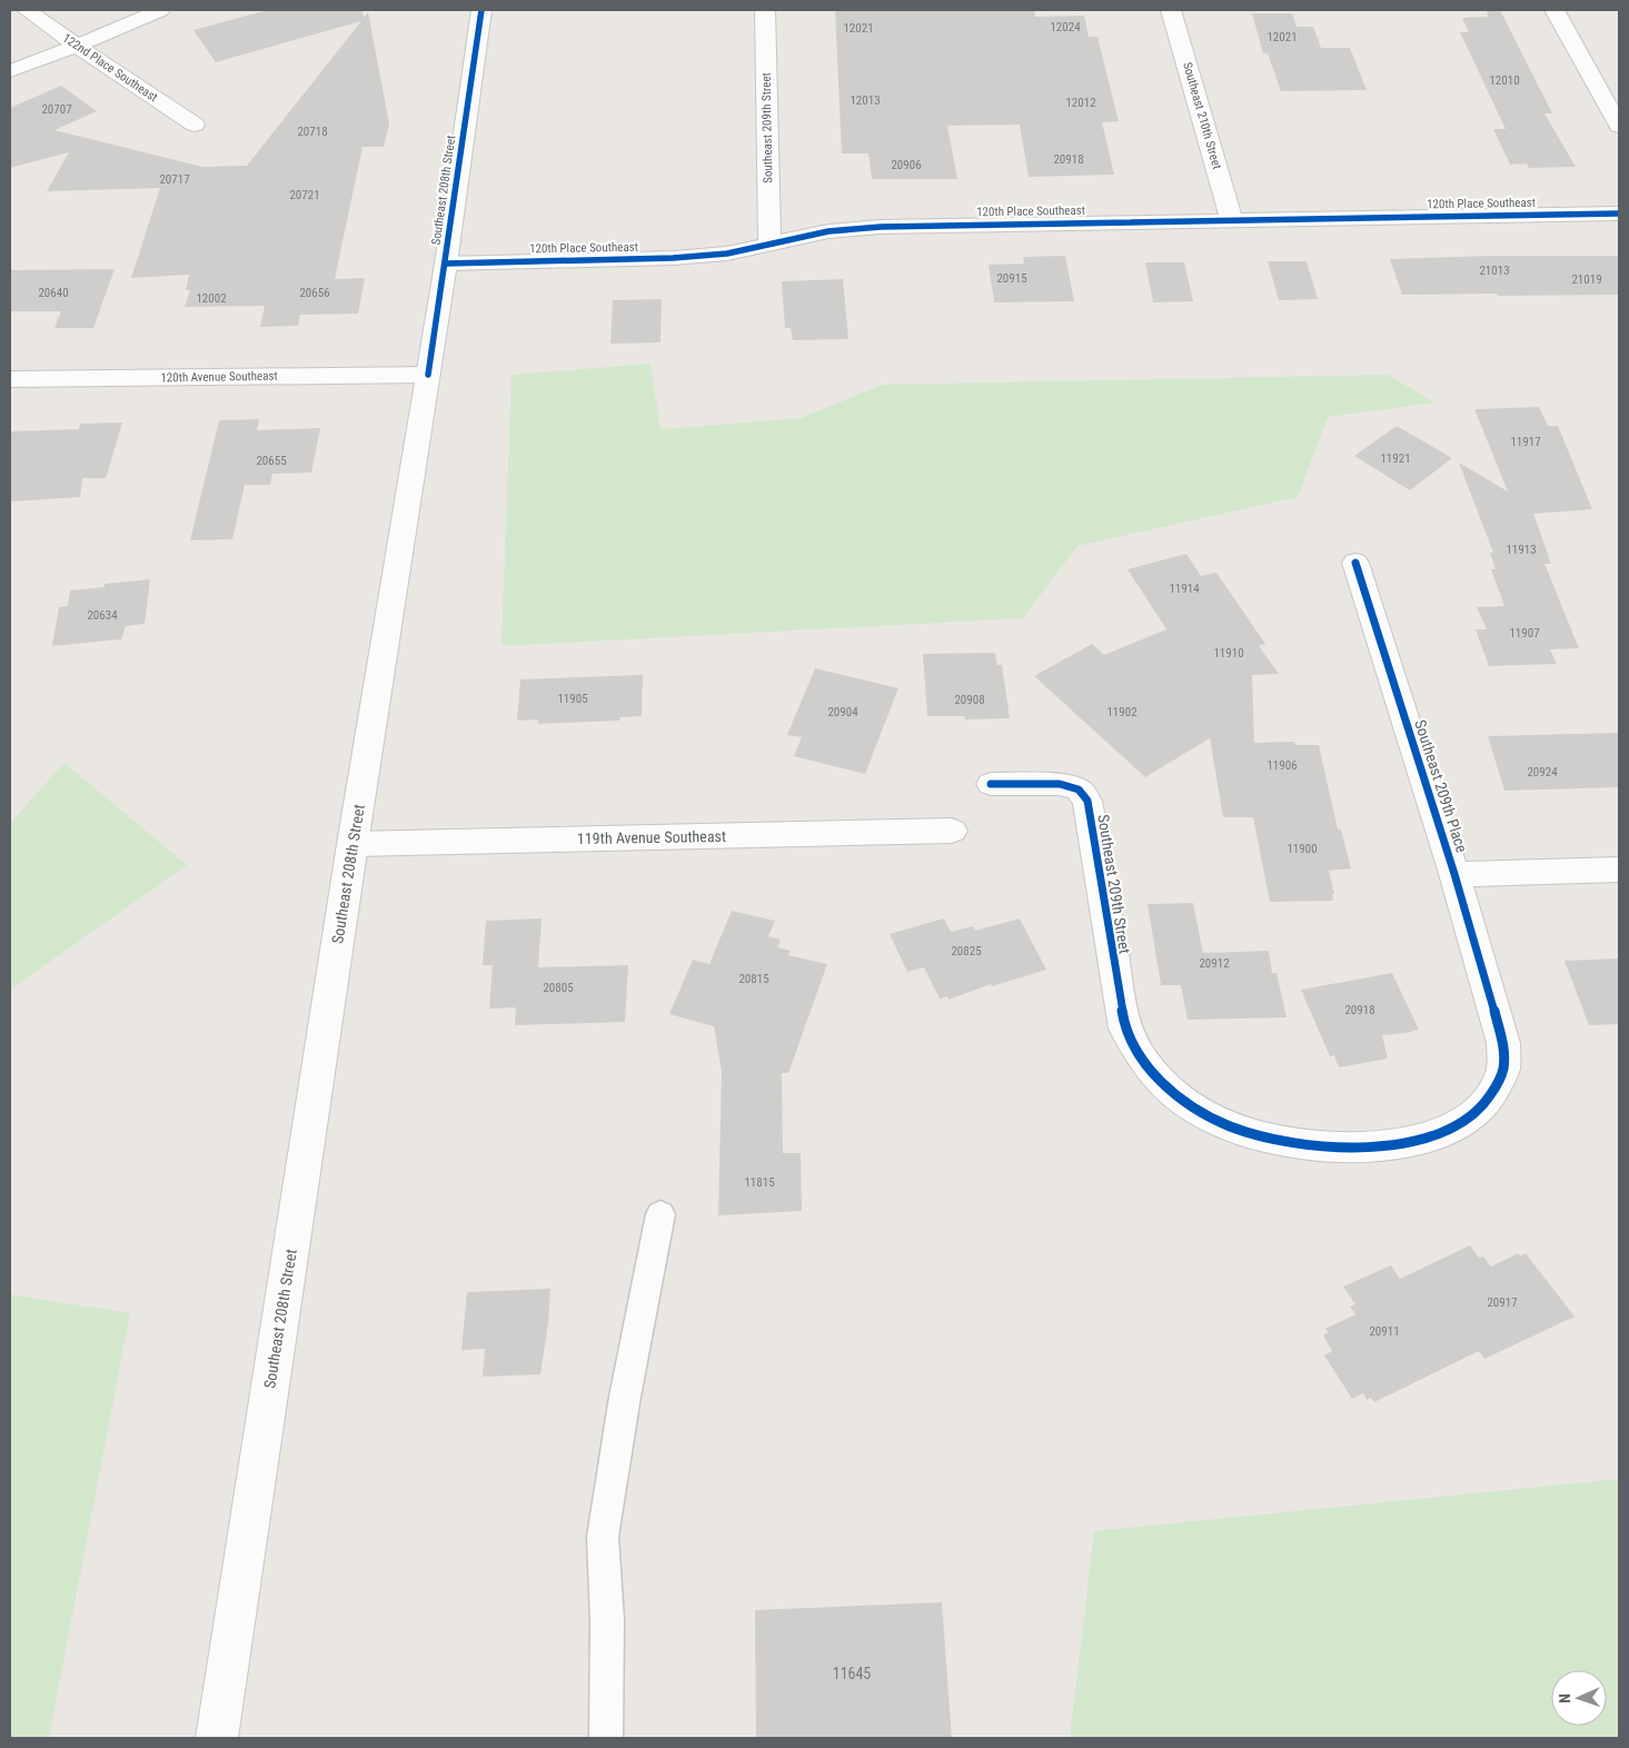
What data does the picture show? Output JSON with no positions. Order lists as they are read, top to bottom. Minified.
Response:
{"streets":{"street":["122nd Place Southeast","Southeast 210th Street","Southeast 209th Street","Southeast 208th Street","120th Place Southeast","120th Avenue Southeast","Southeast 209th Place","119th Avenue Southeast"]},"crossings":[["Southeast 210th Street","120th Place Southeast"],["Southeast 209th Street","120th Place Southeast"],["Southeast 209th Street","Southeast 209th Place"],["Southeast 208th Street","120th Place Southeast"],["Southeast 208th Street","120th Avenue Southeast"],["Southeast 208th Street","119th Avenue Southeast"]],"house_numbers":["12024","12021","12021","12010","12013","12012","20707","20718","20918","20906","20717","20721","21013","20915","21019","20640","20656","12002","11917","11921","20655","11913","11914","20634","11907","11910","11905","20908","20904","11902","11906","20924","11900","20825","20912","20815","20805","20918","11815","20917","20911","11645"],"north":"left"}
